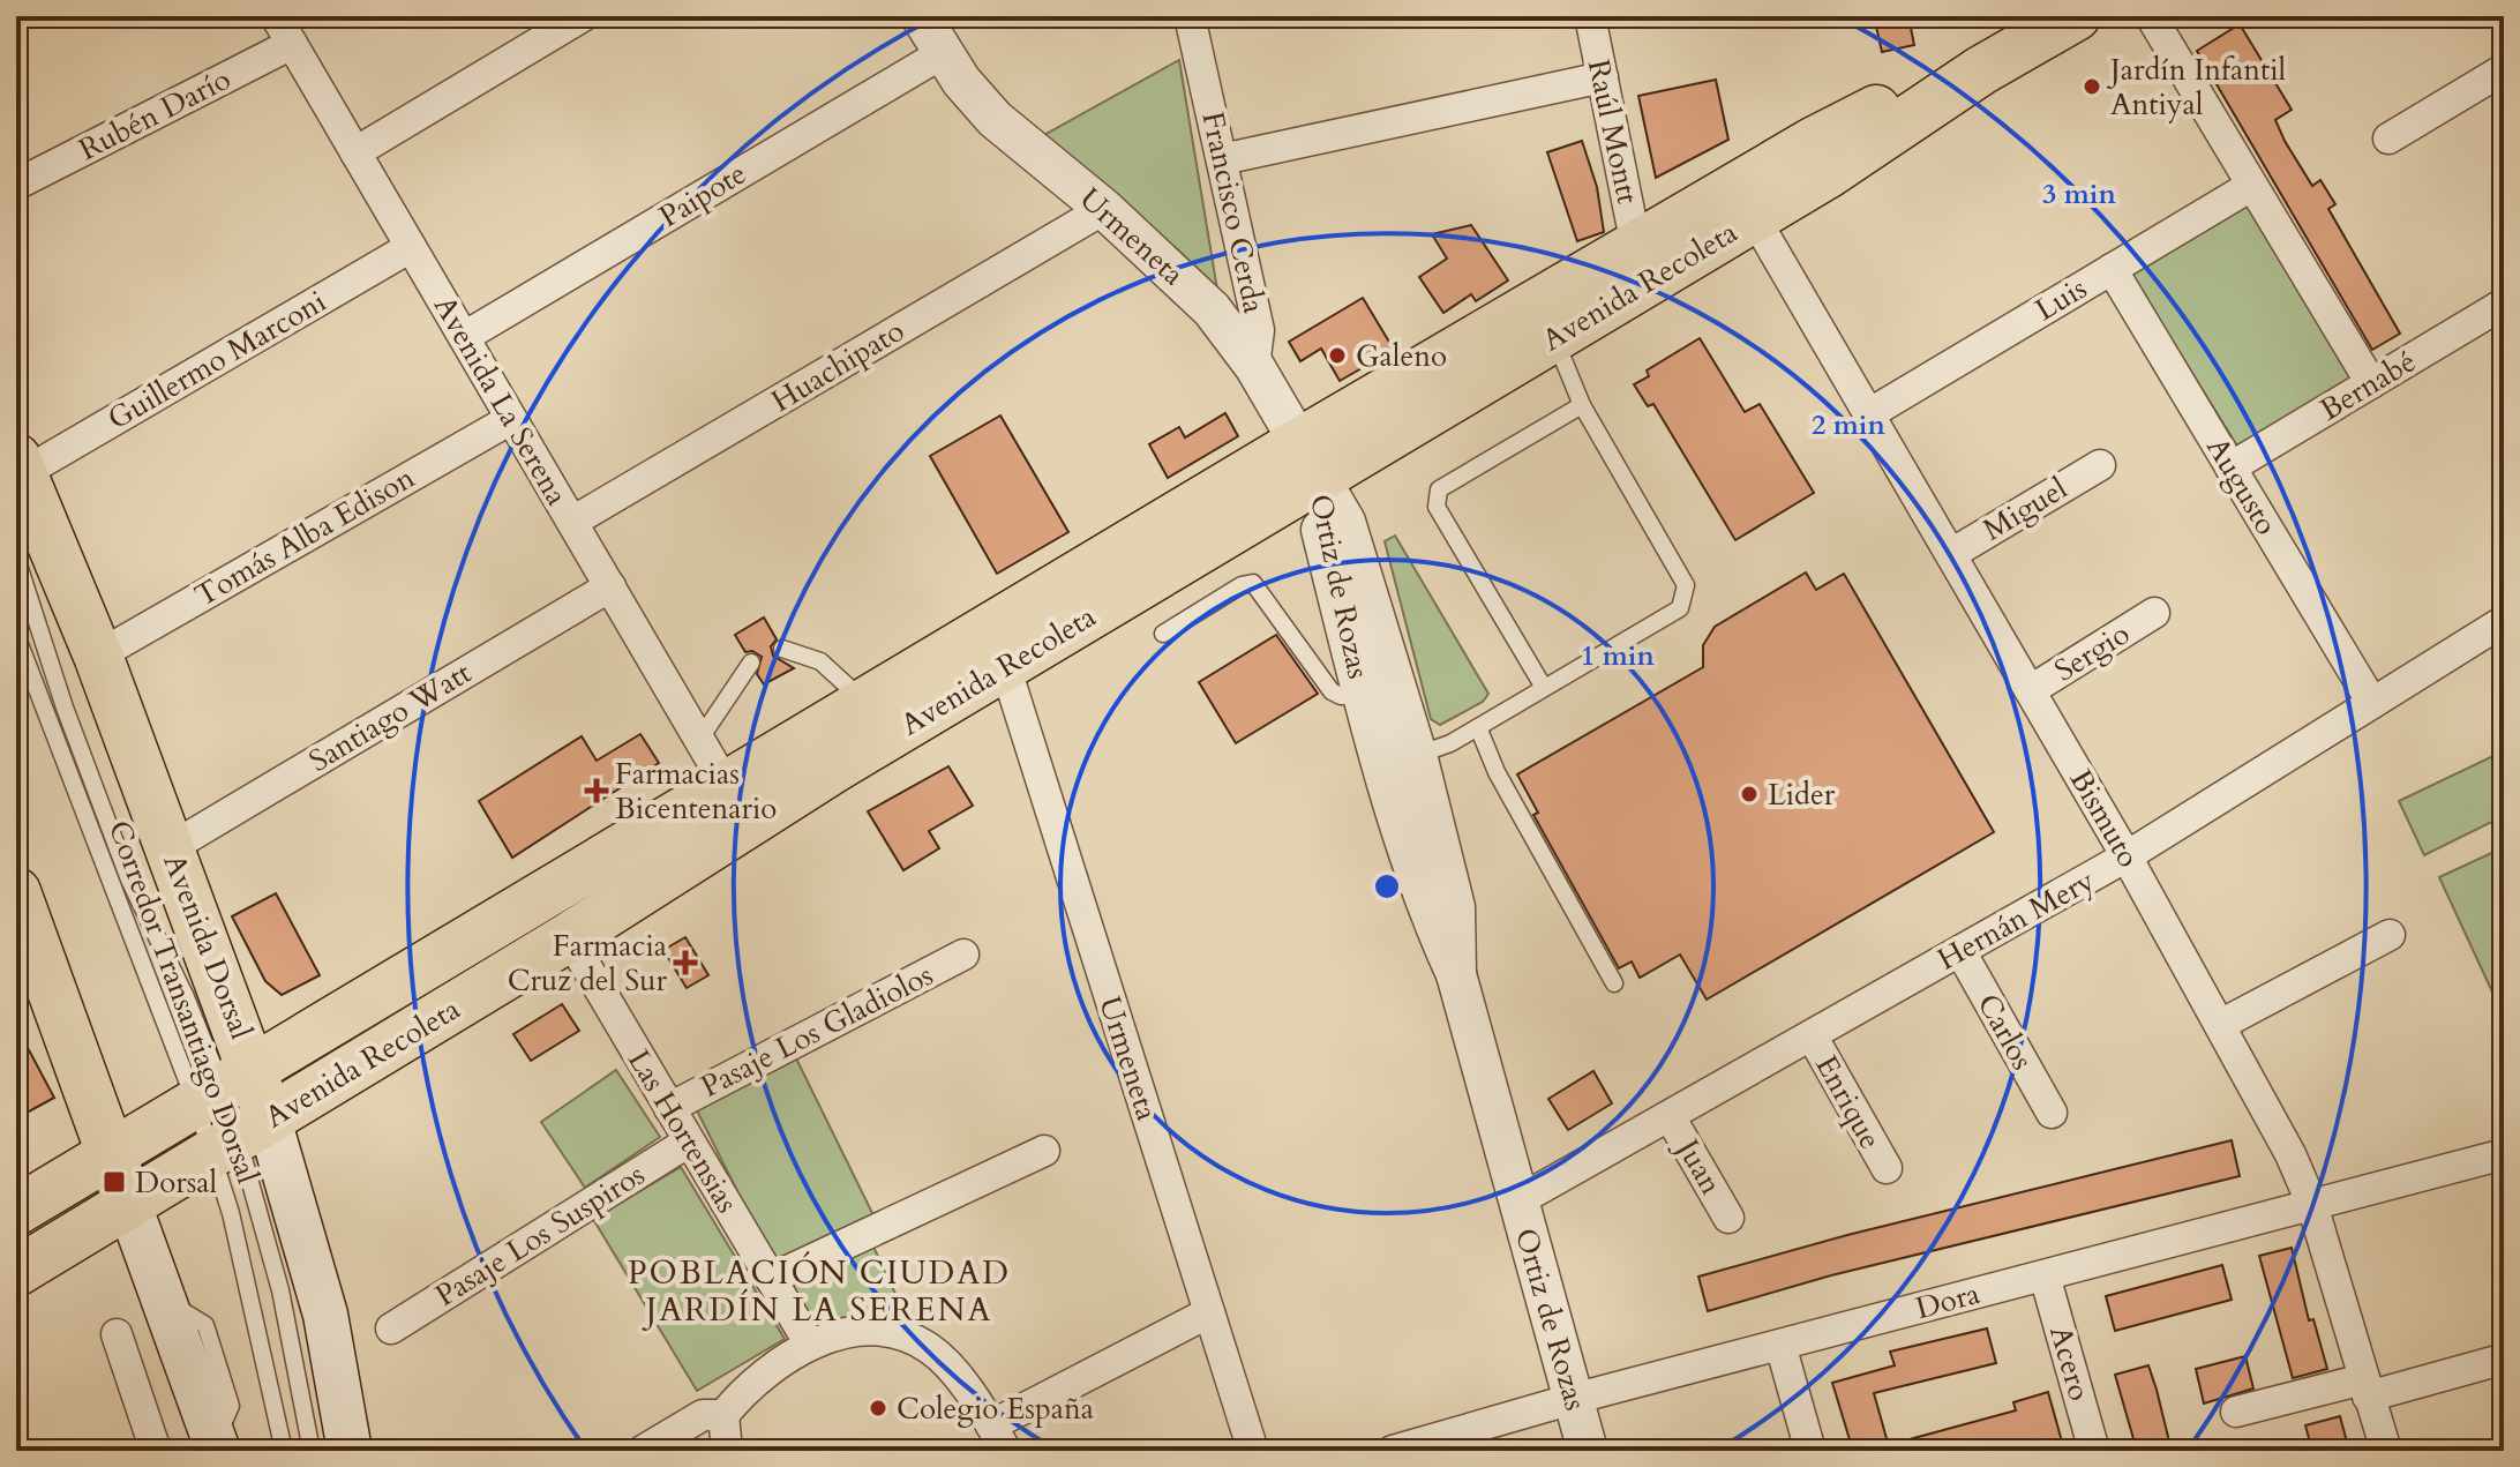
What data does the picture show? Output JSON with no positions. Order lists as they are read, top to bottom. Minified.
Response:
{"streets":{"main road":["Avenida Recoleta","Avenida Dorsal"],"street":["Rubén Darío","Raúl Montt","Paipote","Francisco Cerda","Urmeneta","Luis","Guillermo Marconi","Huachipato","Bernabé","Avenida La Serena","Augusto","Miguel","Tomás Alba Edison","Ortiz de Rozas","Sergio","Santiago Watt","Bismuto","Hernán Mery","Pasaje Los Gladiolos","Carlos","Enrique","Las Hortensias","Juan","Pasaje Los Suspiros","Dora","Acero"],"lane":["Corredor Transantiago Dorsal"]},"crossings":[["Rubén Darío","Avenida La Serena"],["Raúl Montt","Avenida Recoleta"],["Paipote","Urmeneta"],["Paipote","Avenida La Serena"],["Francisco Cerda","Urmeneta"],["Urmeneta","Avenida Recoleta"],["Urmeneta","Huachipato"],["Urmeneta","Ortiz de Rozas"],["Avenida Recoleta","Avenida La Serena"],["Avenida Recoleta","Ortiz de Rozas"],["Avenida Recoleta","Bismuto"],["Avenida Recoleta","Avenida Dorsal"],["Avenida Recoleta","Corredor Transantiago Dorsal"],["Avenida Recoleta","Las Hortensias"],["Luis","Augusto"],["Luis","Bismuto"],["Guillermo Marconi","Avenida La Serena"],["Guillermo Marconi","Avenida Dorsal"],["Huachipato","Avenida La Serena"],["Bernabé","Augusto"],["Avenida La Serena","Tomás Alba Edison"],["Avenida La Serena","Santiago Watt"],["Augusto","Hernán Mery"],["Miguel","Bismuto"],["Tomás Alba Edison","Avenida Dorsal"],["Ortiz de Rozas","Hernán Mery"],["Ortiz de Rozas","Dora"],["Sergio","Bismuto"],["Santiago Watt","Avenida Dorsal"],["Bismuto","Hernán Mery"],["Bismuto","Dora"],["Hernán Mery","Carlos"],["Hernán Mery","Enrique"],["Hernán Mery","Juan"],["Avenida Dorsal","Corredor Transantiago Dorsal"],["Pasaje Los Gladiolos","Las Hortensias"],["Las Hortensias","Pasaje Los Suspiros"],["Dora","Acero"]],"districts":["POBLACIÓN CIUDAD JARDÍN LA SERENA"],"places":{"other":["Jardín Infantil Antiyal","Galeno","Lider","Colegio España"],"health":["Farmacias Bicentenario","Farmacia Cruz del Sur"],"transit":["Dorsal"]},"rings":["3 min","2 min","1 min"]}
